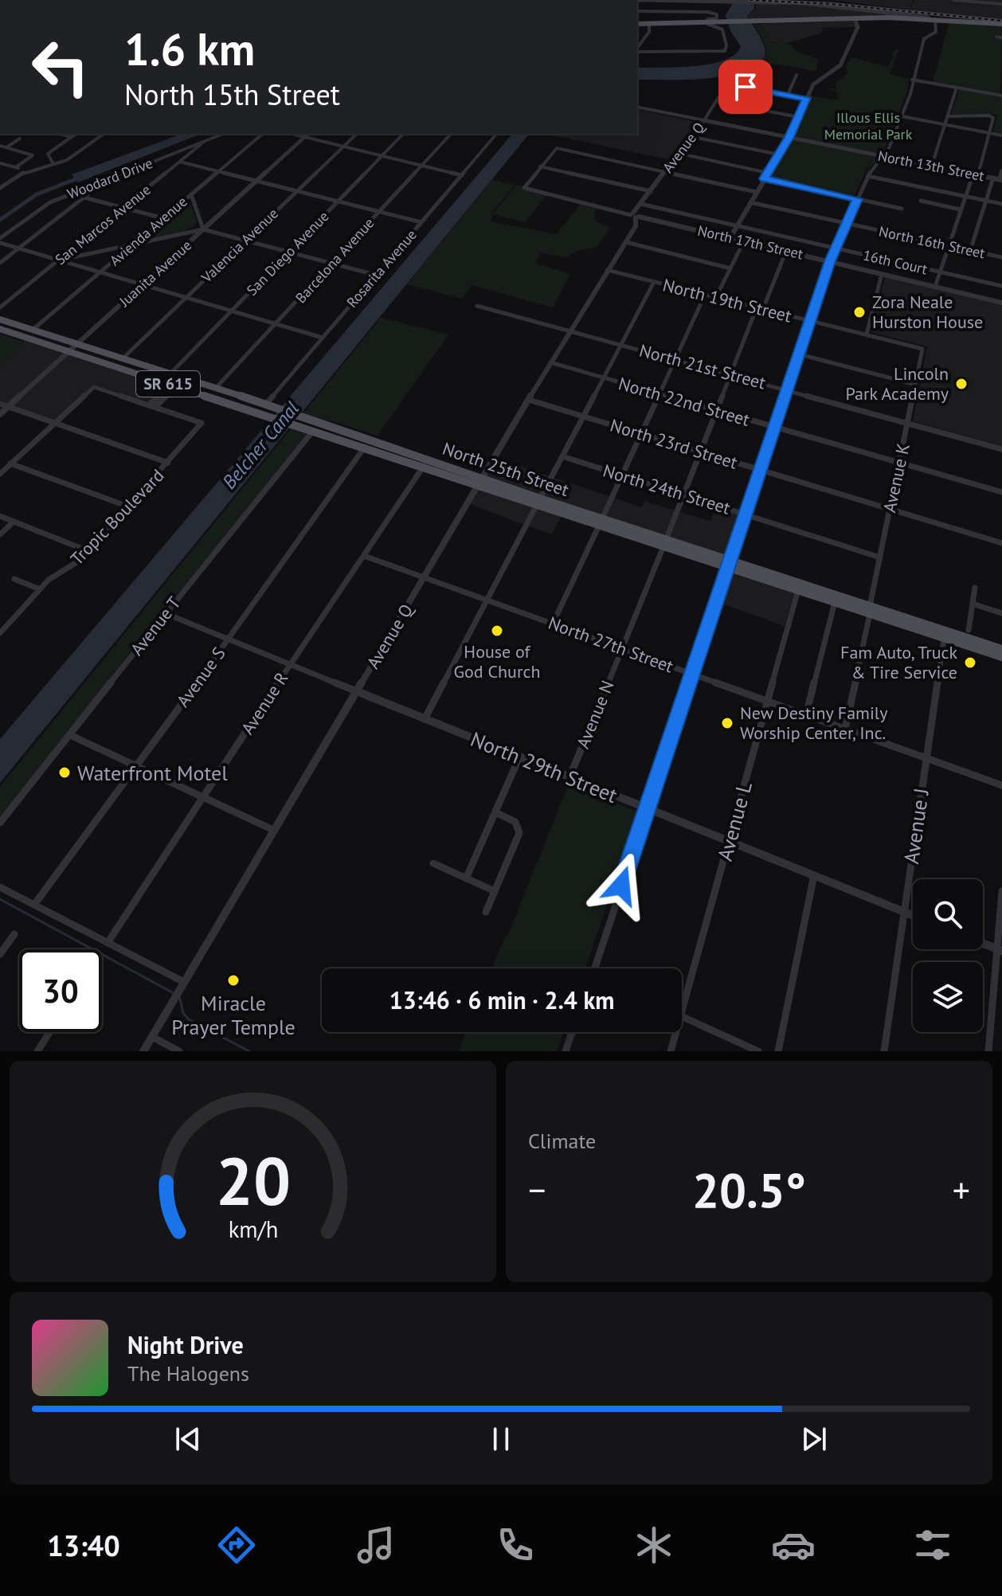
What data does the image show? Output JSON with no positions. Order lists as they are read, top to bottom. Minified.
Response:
{"streets":{"main road":["SR 615","North 25th Street"],"street":["Avenue Q","North 13th Street","Woodard Drive","San Marcos Avenue","Avienda Avenue","North 17th Street","North 16th Street","Valencia Avenue","San Diego Avenue","Barcelona Avenue","16th Court","Rosarita Avenue","Juanita Avenue","North 19th Street","North 21st Street","North 22nd Street","North 23rd Street","Avenue K","North 24th Street","Tropic Boulevard","Avenue T","North 27th Street","Avenue S","Avenue R","Avenue N","North 29th Street","Avenue L","Avenue J"]},"crossings":[["Avenue Q","North 13th Street"],["Avenue Q","North 17th Street"],["Avenue Q","16th Court"],["Avenue Q","North 19th Street"],["Avenue Q","North 21st Street"],["Avenue Q","North 22nd Street"],["Avenue Q","North 23rd Street"],["Avenue Q","North 25th Street"],["Avenue Q","North 27th Street"],["Avenue Q","North 29th Street"],["Woodard Drive","San Marcos Avenue"],["Avienda Avenue","North 25th Street"],["North 17th Street","16th Court"],["North 17th Street","Avenue N"],["Valencia Avenue","North 25th Street"],["San Diego Avenue","North 25th Street"],["Barcelona Avenue","North 25th Street"],["Rosarita Avenue","North 25th Street"],["Juanita Avenue","North 25th Street"],["North 19th Street","Avenue K"],["North 19th Street","Avenue N"],["North 21st Street","Avenue K"],["North 21st Street","Avenue N"],["North 22nd Street","Avenue K"],["North 22nd Street","Avenue N"],["North 23rd Street","Avenue K"],["North 23rd Street","Avenue N"],["North 25th Street","Avenue K"],["North 25th Street","Avenue T"],["North 25th Street","Avenue S"],["North 25th Street","Avenue R"],["North 25th Street","Avenue N"],["North 25th Street","Avenue L"],["North 25th Street","Avenue J"],["Avenue K","North 24th Street"],["Avenue K","North 27th Street"],["North 24th Street","Avenue N"],["Avenue T","North 29th Street"],["North 27th Street","Avenue R"],["North 27th Street","Avenue N"],["North 27th Street","Avenue L"],["North 27th Street","Avenue J"],["Avenue S","North 29th Street"],["Avenue R","North 29th Street"],["Avenue N","North 29th Street"],["North 29th Street","Avenue L"],["North 29th Street","Avenue J"]],"water":["Belcher Canal"],"parks":["Illous Ellis Memorial Park"],"places":["Zora Neale Hurston House","Lincoln Park Academy","House of God Church","Fam Auto, Truck & Tire Service","New Destiny Family Worship Center, Inc.","Waterfront Motel","Miracle Prayer Temple"],"page":{"turn":["1.6 km","North 15th Street"],"limit":"30","trip":"13:46 · 6 min · 2.4 km","tile":"Climate","heat":["−","20.5°","+"],"song":["Night Drive","The Halogens"],"tabs":"13:40","gauge":["20","km/h"]}}
